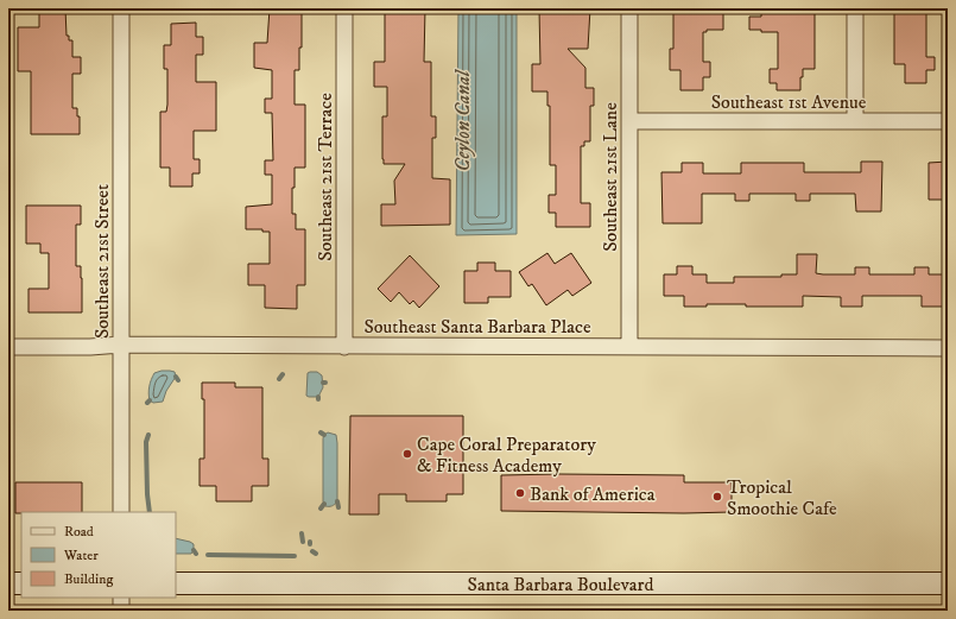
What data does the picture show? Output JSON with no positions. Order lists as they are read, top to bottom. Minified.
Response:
{"streets":{"main road":["Santa Barbara Boulevard"],"street":["Southeast 1st Avenue","Southeast 21st Terrace","Southeast 21st Lane","Southeast 21st Street","Southeast Santa Barbara Place"]},"crossings":[["Southeast 1st Avenue","Southeast 21st Lane"],["Southeast 21st Terrace","Southeast Santa Barbara Place"],["Southeast 21st Lane","Southeast Santa Barbara Place"],["Southeast 21st Street","Southeast Santa Barbara Place"]],"water":["Ceylon Canal"],"places":["Cape Coral Preparatory & Fitness Academy","Bank of America","Tropical Smoothie Cafe"],"legend":["Road","Water","Building"]}
